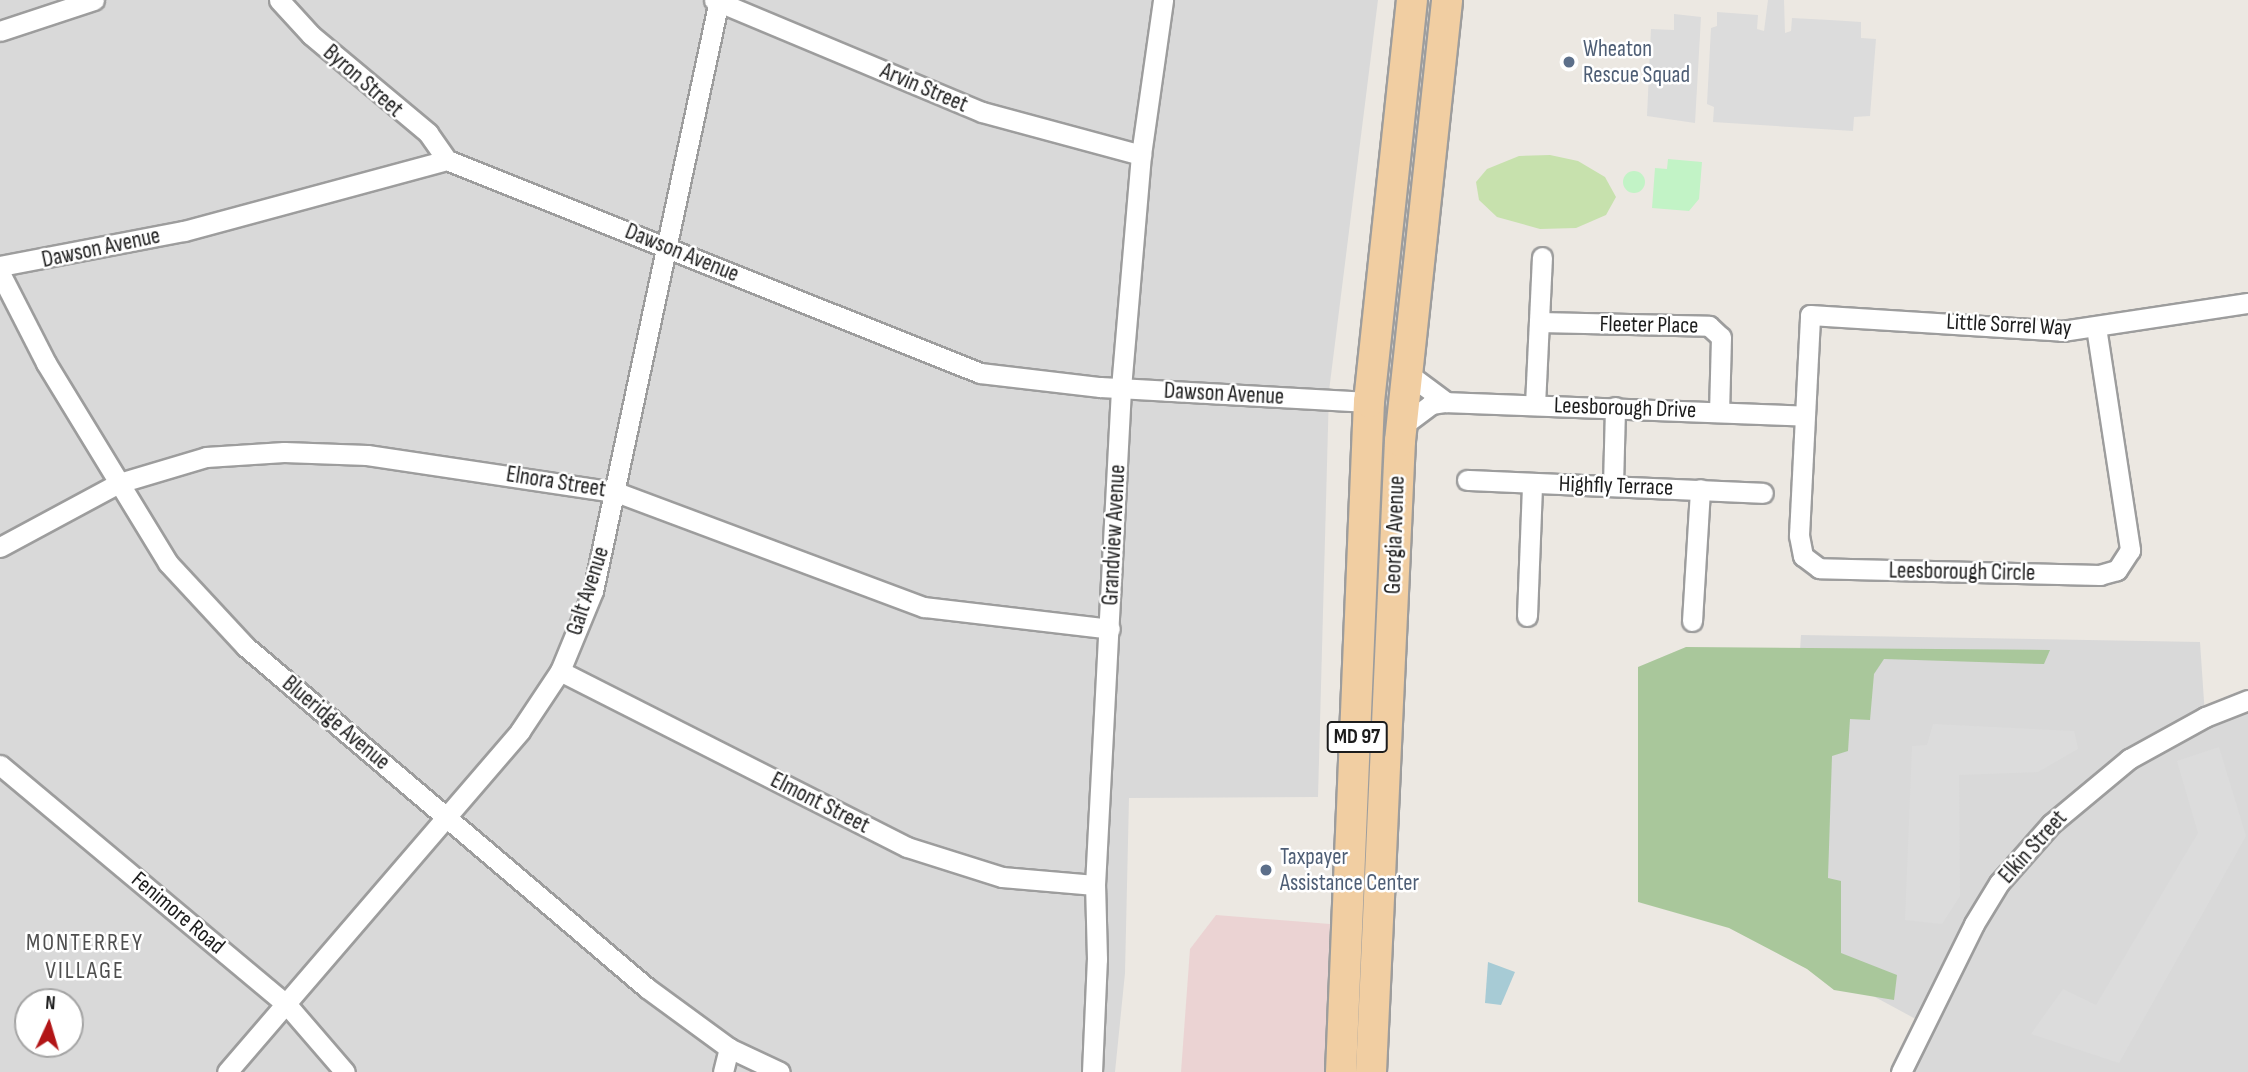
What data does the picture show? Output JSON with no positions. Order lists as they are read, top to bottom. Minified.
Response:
{"streets":{"main road":["Georgia Avenue","MD 97"],"street":["Byron Street","Arvin Street","Dawson Avenue","Fleeter Place","Little Sorrel Way","Leesborough Drive","Elnora Street","Highfly Terrace","Grandview Avenue","Leesborough Circle","Galt Avenue","Blueridge Avenue","Elmont Street","Elkin Street","Fenimore Road"]},"crossings":[["Byron Street","Dawson Avenue"],["Arvin Street","Grandview Avenue"],["Arvin Street","Galt Avenue"],["Dawson Avenue","Grandview Avenue"],["Dawson Avenue","Georgia Avenue"],["Dawson Avenue","Galt Avenue"],["Fleeter Place","Leesborough Drive"],["Little Sorrel Way","Leesborough Circle"],["Leesborough Drive","Georgia Avenue"],["Leesborough Drive","Leesborough Circle"],["Elnora Street","Grandview Avenue"],["Elnora Street","Galt Avenue"],["Elnora Street","Blueridge Avenue"],["Grandview Avenue","Elmont Street"],["Galt Avenue","Blueridge Avenue"],["Galt Avenue","Elmont Street"],["Galt Avenue","Fenimore Road"]],"districts":["MONTERREY VILLAGE"],"places":["Wheaton Rescue Squad","Taxpayer Assistance Center"],"north":"top"}
